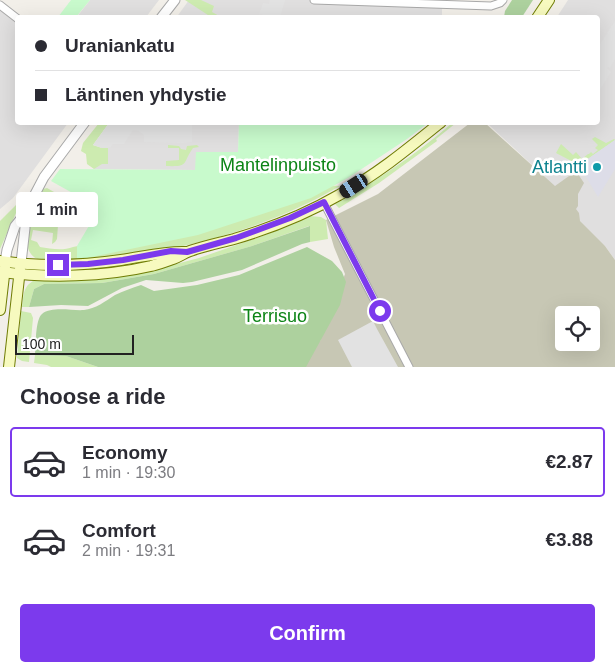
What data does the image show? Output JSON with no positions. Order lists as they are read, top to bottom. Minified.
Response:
{"parks":["Mantelinpuisto","Terrisuo"],"places":["Atlantti"],"scale_bar":"100 m","page":{"banner":["Uraniankatu","Läntinen yhdystie"],"bubble":"1 min","scale":"100 m","heading":"Choose a ride","list":[{"name":"Economy","note":"1 min · 19:30","value":"€2.87"},{"name":"Comfort","note":"2 min · 19:31","value":"€3.88"}],"buttons":"Confirm"}}
